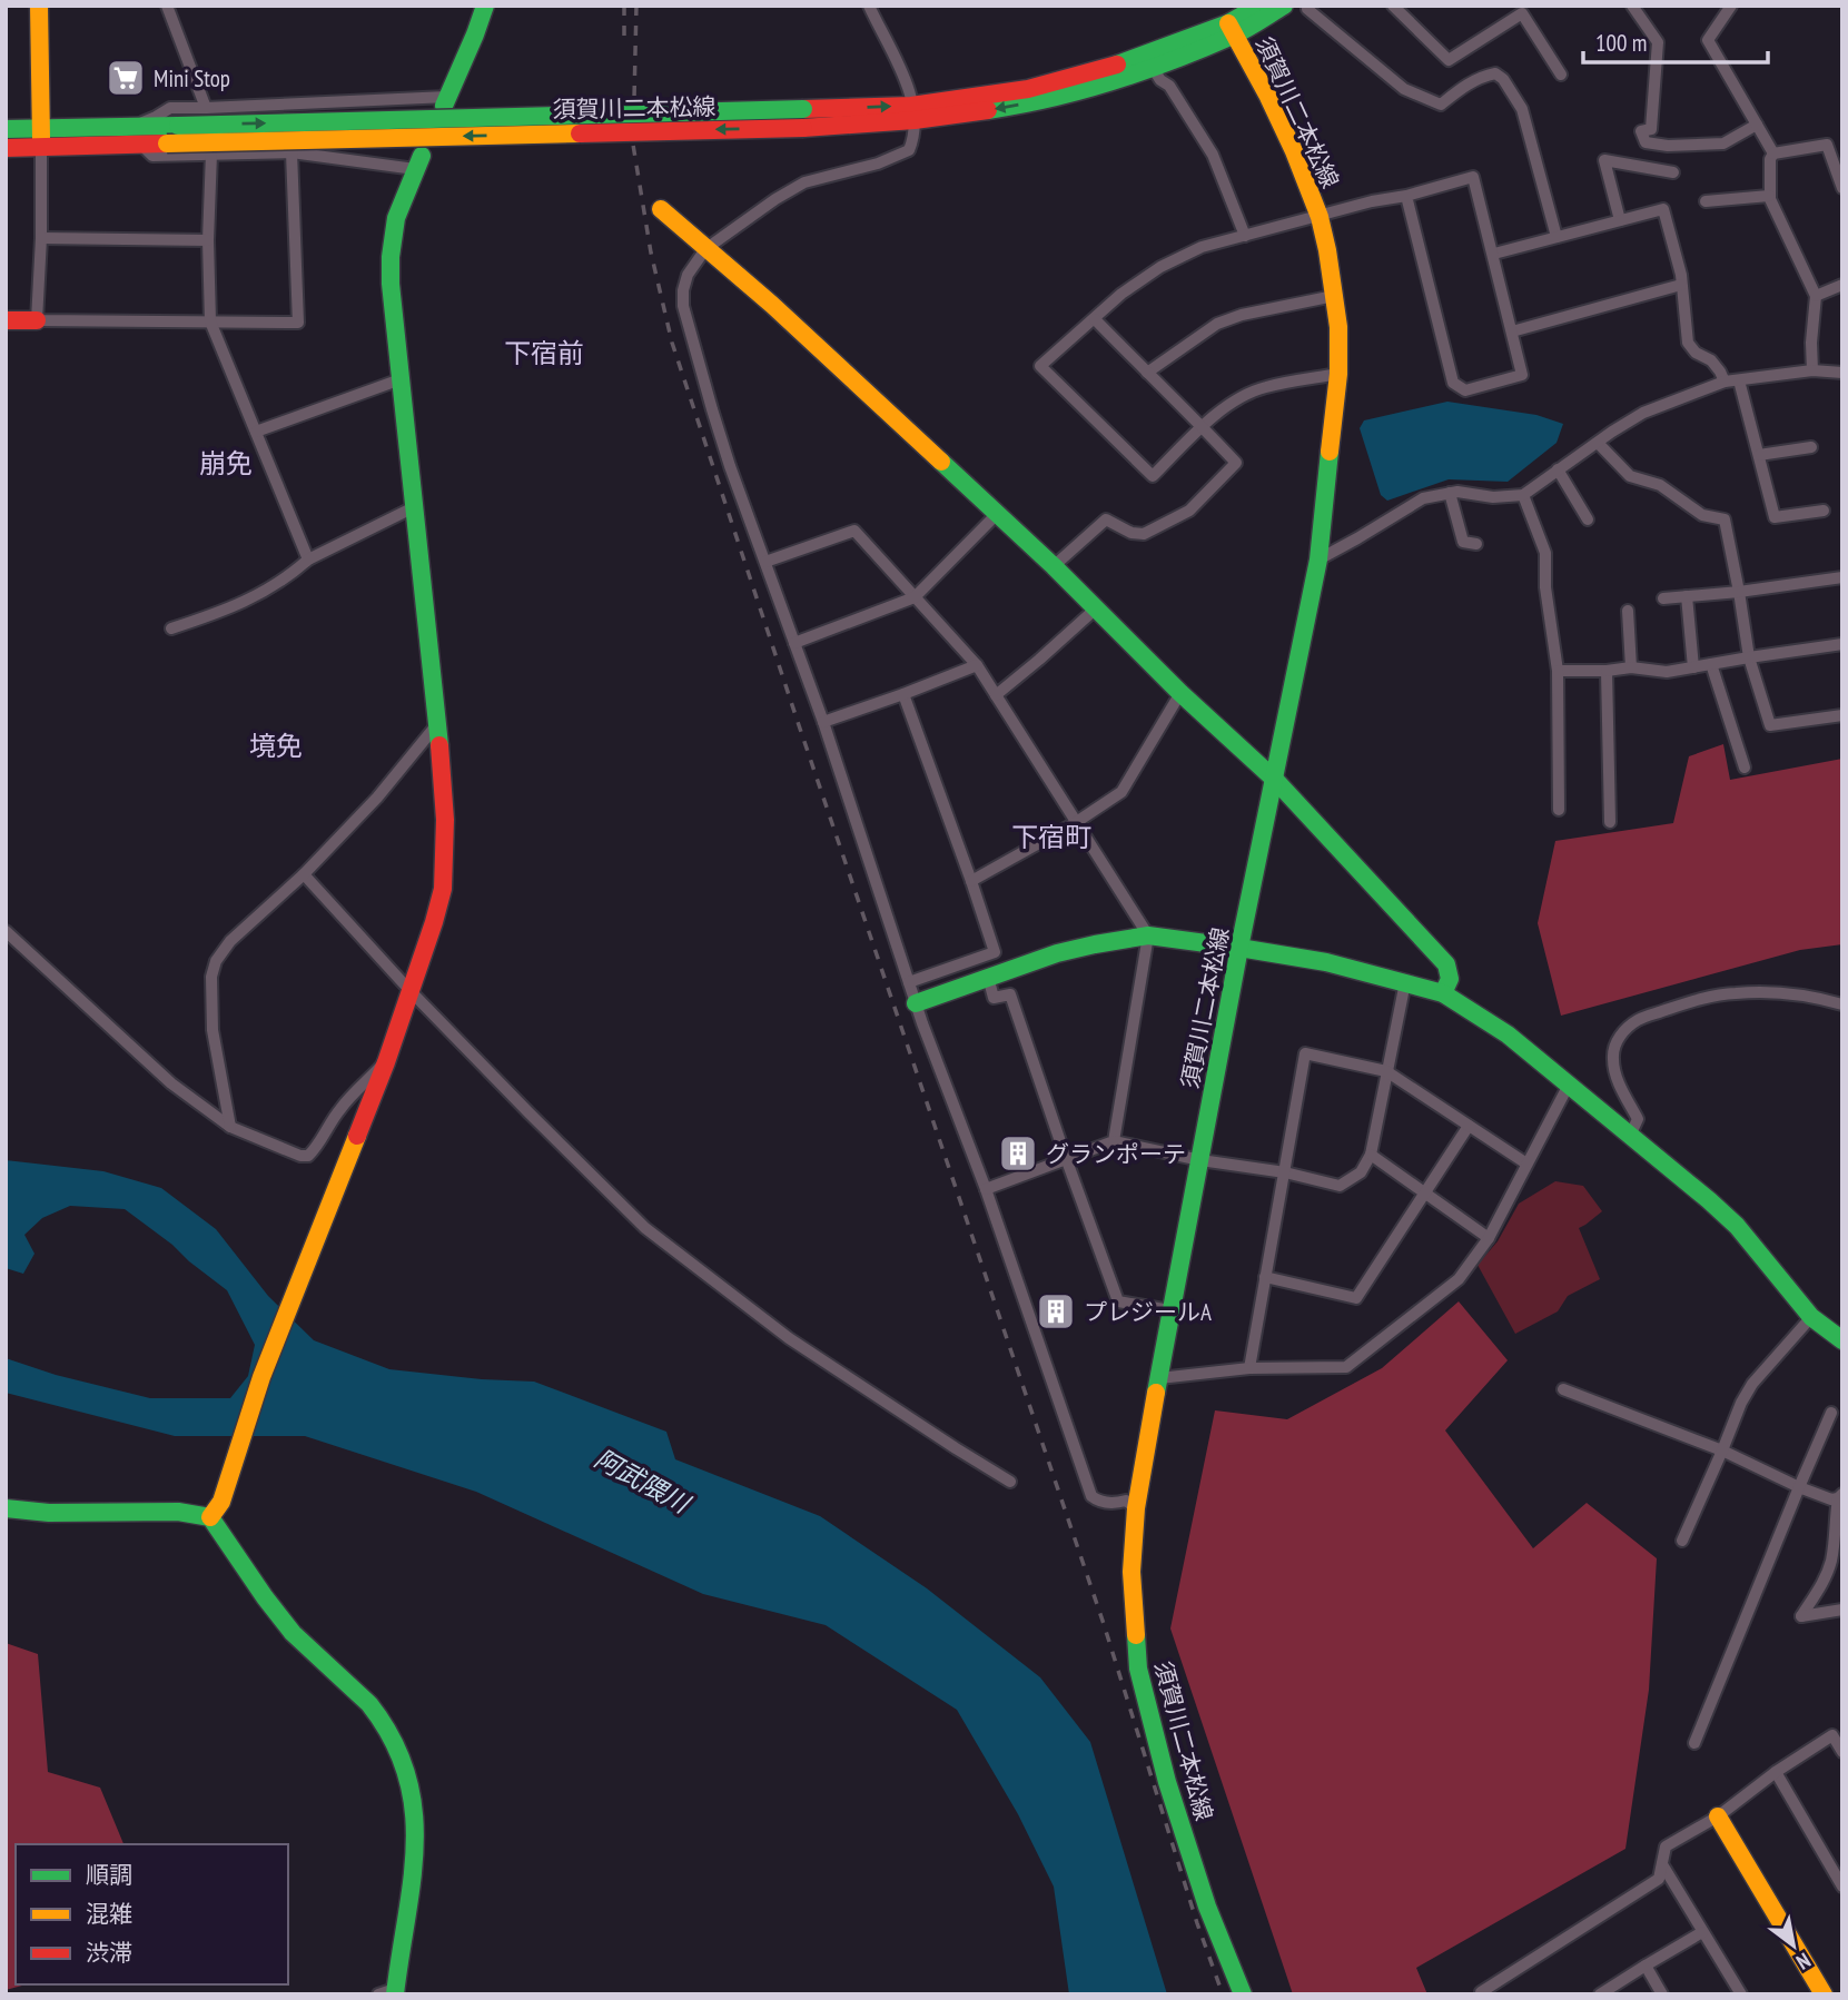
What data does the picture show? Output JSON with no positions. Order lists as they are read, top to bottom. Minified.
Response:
{"streets":{"street":["須賀川二本松線"]},"districts":["下宿前","崩免","境免","下宿町"],"water":["阿武隈川"],"places":{"supermarket":["Mini Stop"],"building":["グランポーテ","プレジールA"]},"legend":["順調","混雑","渋滞"],"scale_bar":"100 m","north":"bottom right"}
